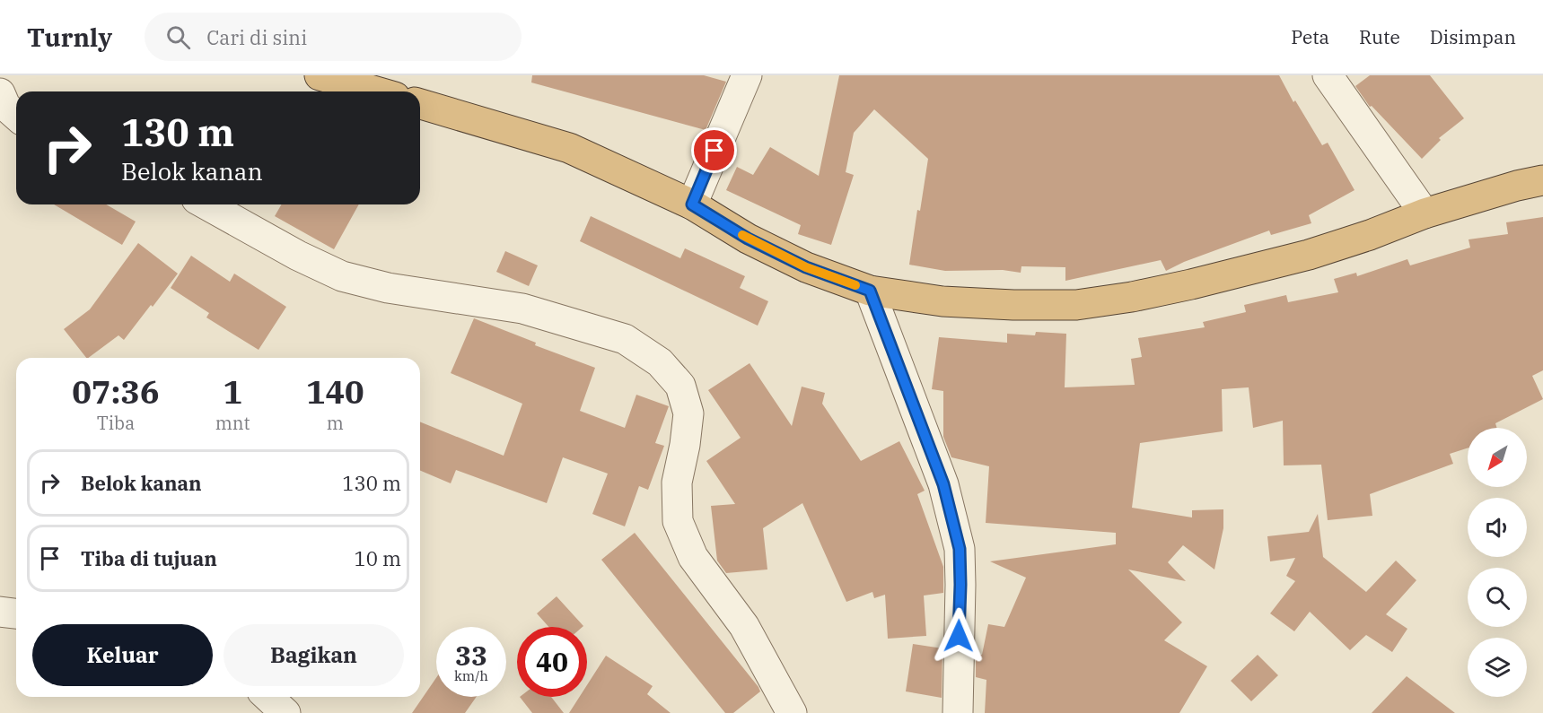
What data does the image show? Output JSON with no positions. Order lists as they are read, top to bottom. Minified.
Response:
{"north":"bottom left","page":{"header":"Turnly","search":"Cari di sini","nav":["Peta","Rute","Disimpan"],"turn":["130 m","Belok kanan"],"eta":["07:36","Tiba","1","mnt","140","m"],"list":[{"name":"Belok kanan","value":"130 m"},{"name":"Tiba di tujuan","value":"10 m"}],"buttons":["Keluar","Bagikan"],"speed":"33 km/h","limit":"40"}}
